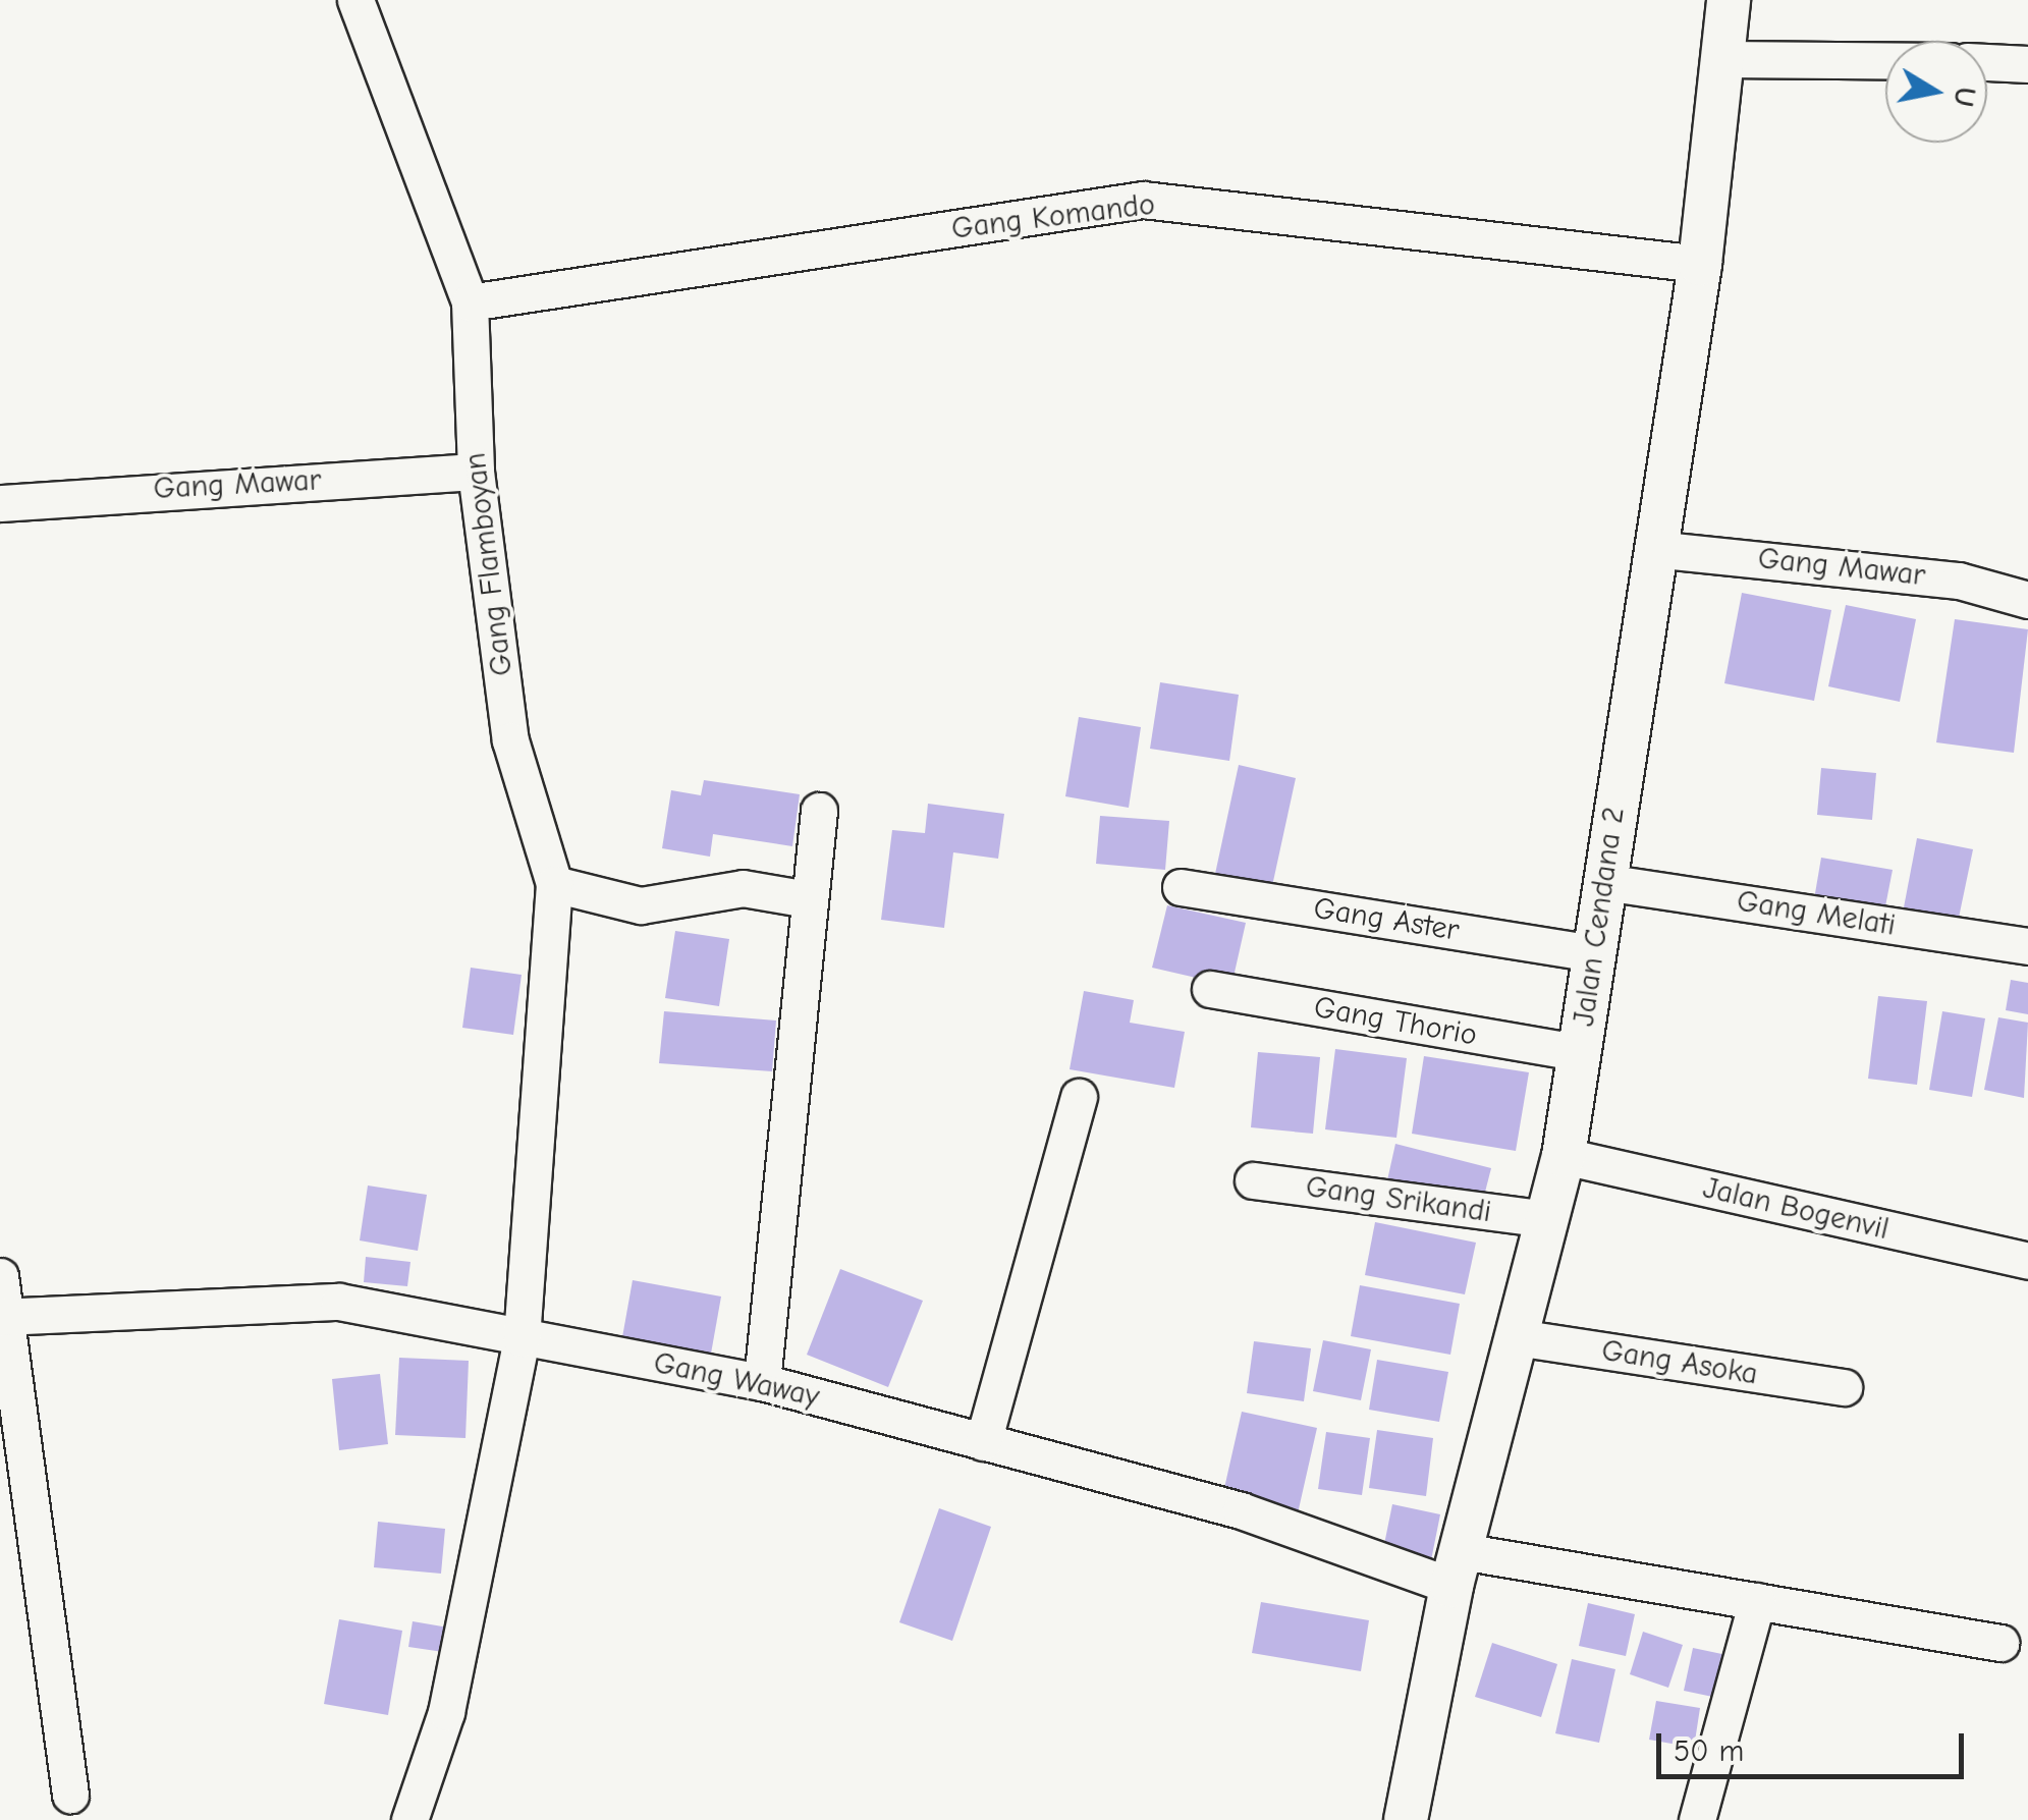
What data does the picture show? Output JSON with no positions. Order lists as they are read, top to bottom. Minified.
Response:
{"streets":{"street":["Gang Komando","Gang Mawar","Gang Flamboyan","Gang Melati","Jalan Cendana 2","Gang Aster","Gang Thorio","Gang Srikandi","Jalan Bogenvil","Gang Asoka","Gang Waway"]},"crossings":[["Gang Komando","Gang Flamboyan"],["Gang Komando","Jalan Cendana 2"],["Gang Mawar","Gang Flamboyan"],["Gang Mawar","Jalan Cendana 2"],["Gang Melati","Jalan Cendana 2"],["Jalan Cendana 2","Gang Aster"],["Jalan Cendana 2","Gang Thorio"],["Jalan Cendana 2","Gang Srikandi"],["Jalan Cendana 2","Jalan Bogenvil"],["Jalan Cendana 2","Gang Asoka"],["Jalan Cendana 2","Gang Waway"]],"scale_bar":"50 m","north":"right"}
